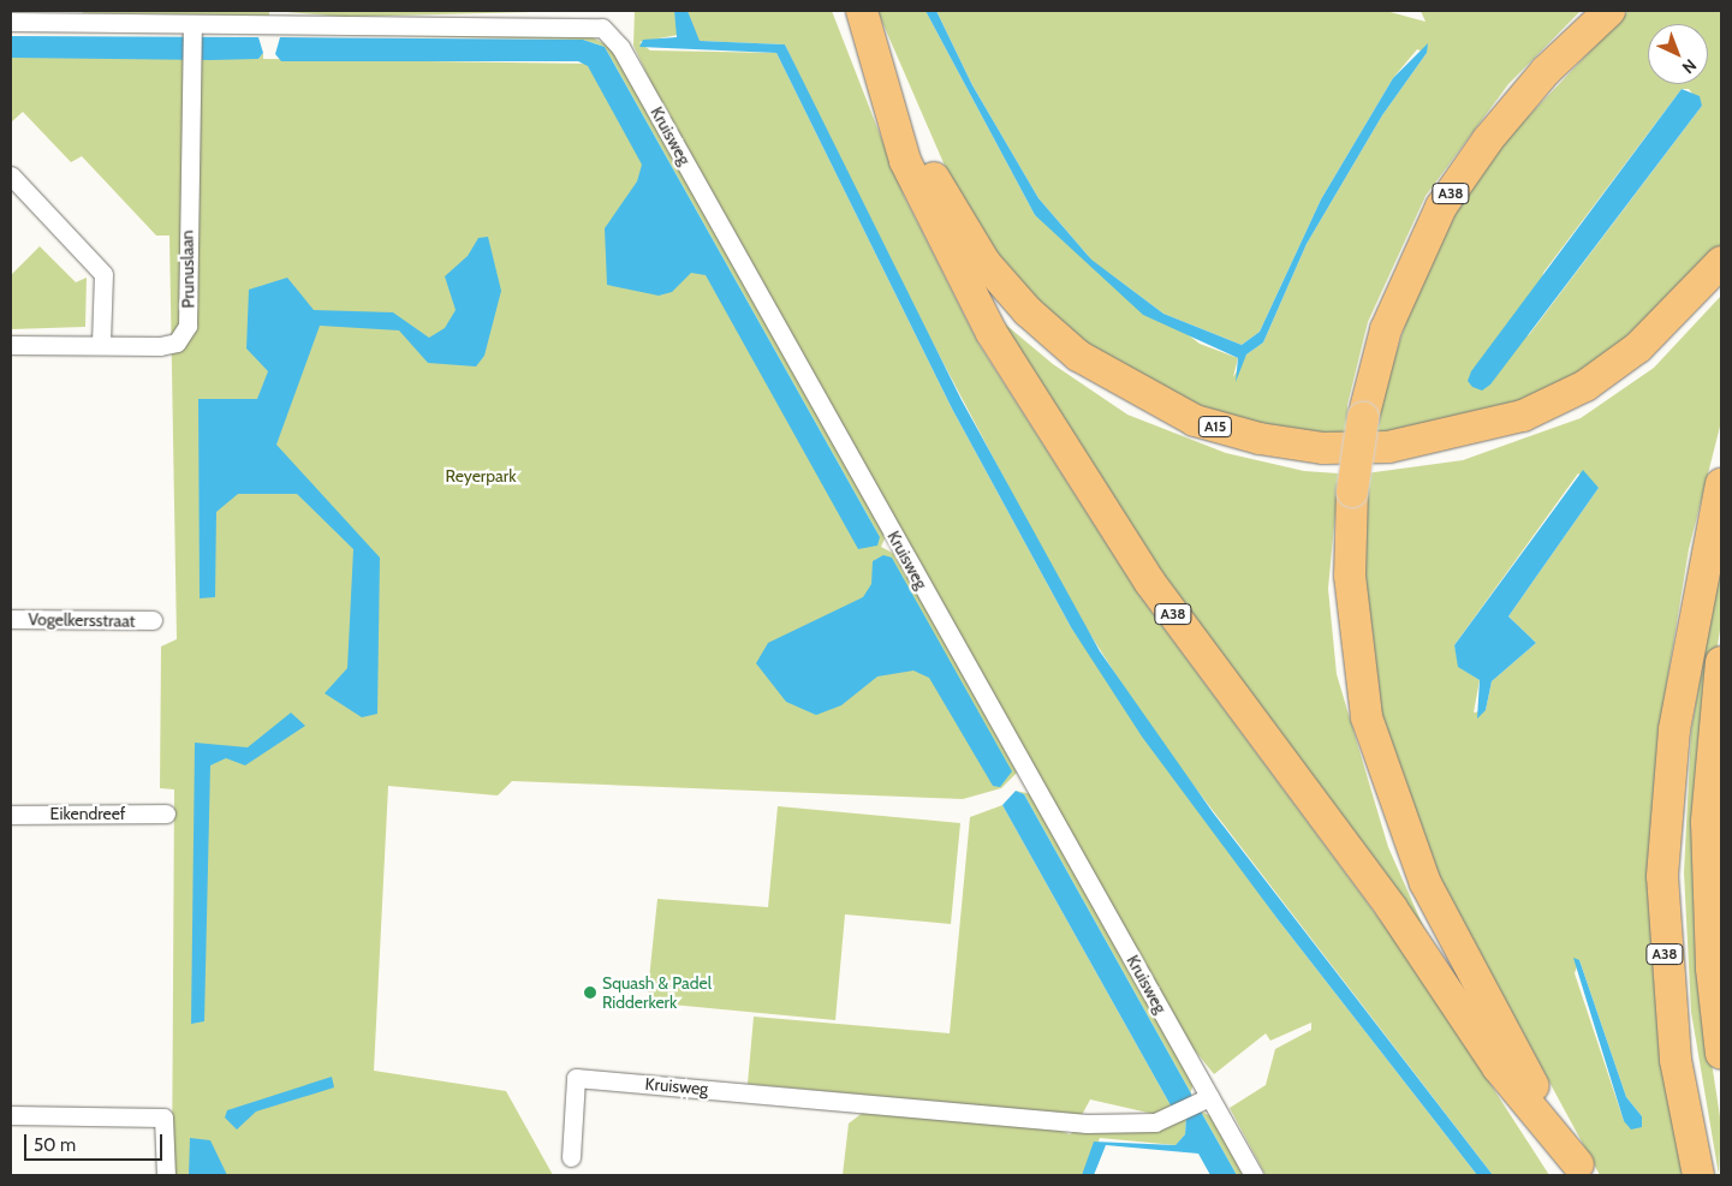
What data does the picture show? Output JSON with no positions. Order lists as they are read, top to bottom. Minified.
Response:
{"streets":{"highway":["A38","A15"],"street":["Kruisweg","Prunuslaan","Vogelkersstraat","Eikendreef"]},"crossings":[["Kruisweg","Prunuslaan"],["A38","A15"]],"parks":["Reyerpark"],"places":["Squash & Padel Ridderkerk"],"scale_bar":"50 m","north":"bottom right"}
